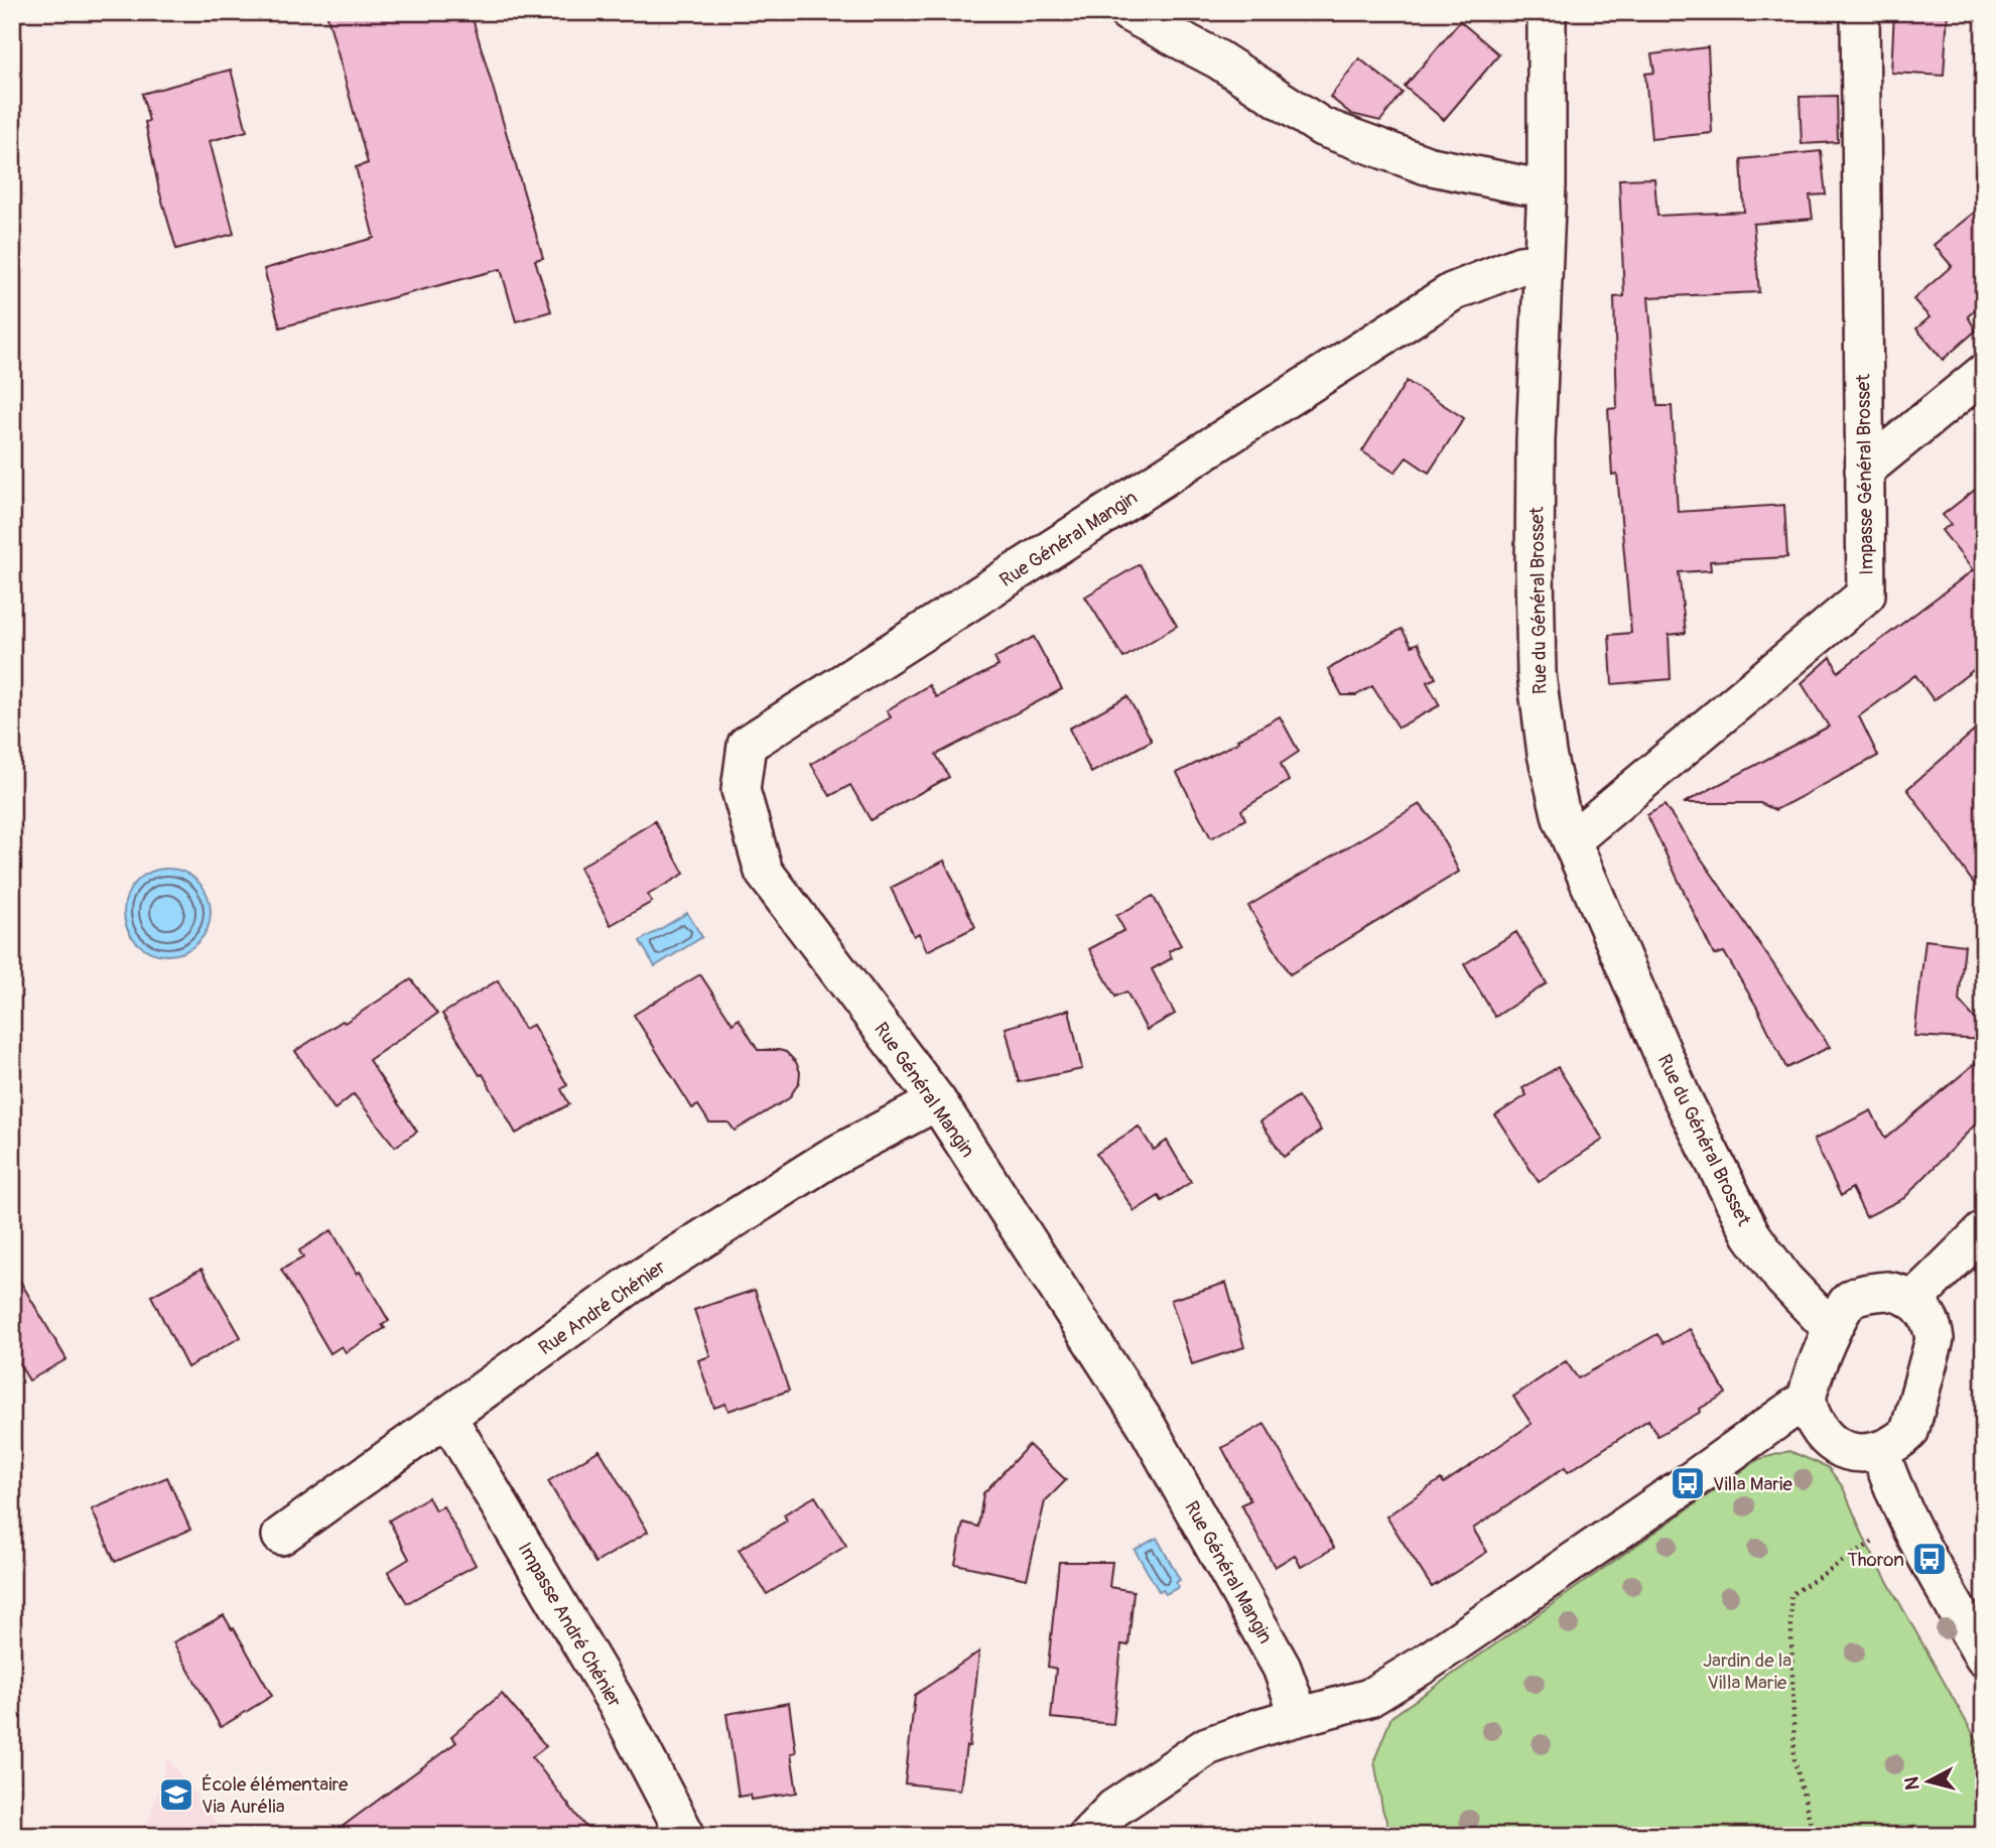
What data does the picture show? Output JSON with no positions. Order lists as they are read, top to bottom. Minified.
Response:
{"streets":{"street":["Impasse Général Brosset","Rue Général Mangin","Rue du Général Brosset","Rue André Chénier","Impasse André Chénier"]},"crossings":[["Impasse Général Brosset","Rue du Général Brosset"],["Rue Général Mangin","Rue du Général Brosset"],["Rue Général Mangin","Rue André Chénier"],["Rue André Chénier","Impasse André Chénier"]],"parks":["Jardin de la Villa Marie"],"places":{"bus stop":["Villa Marie","Thoron"],"school or university":["École élémentaire Via Aurélia"]},"north":"left"}
